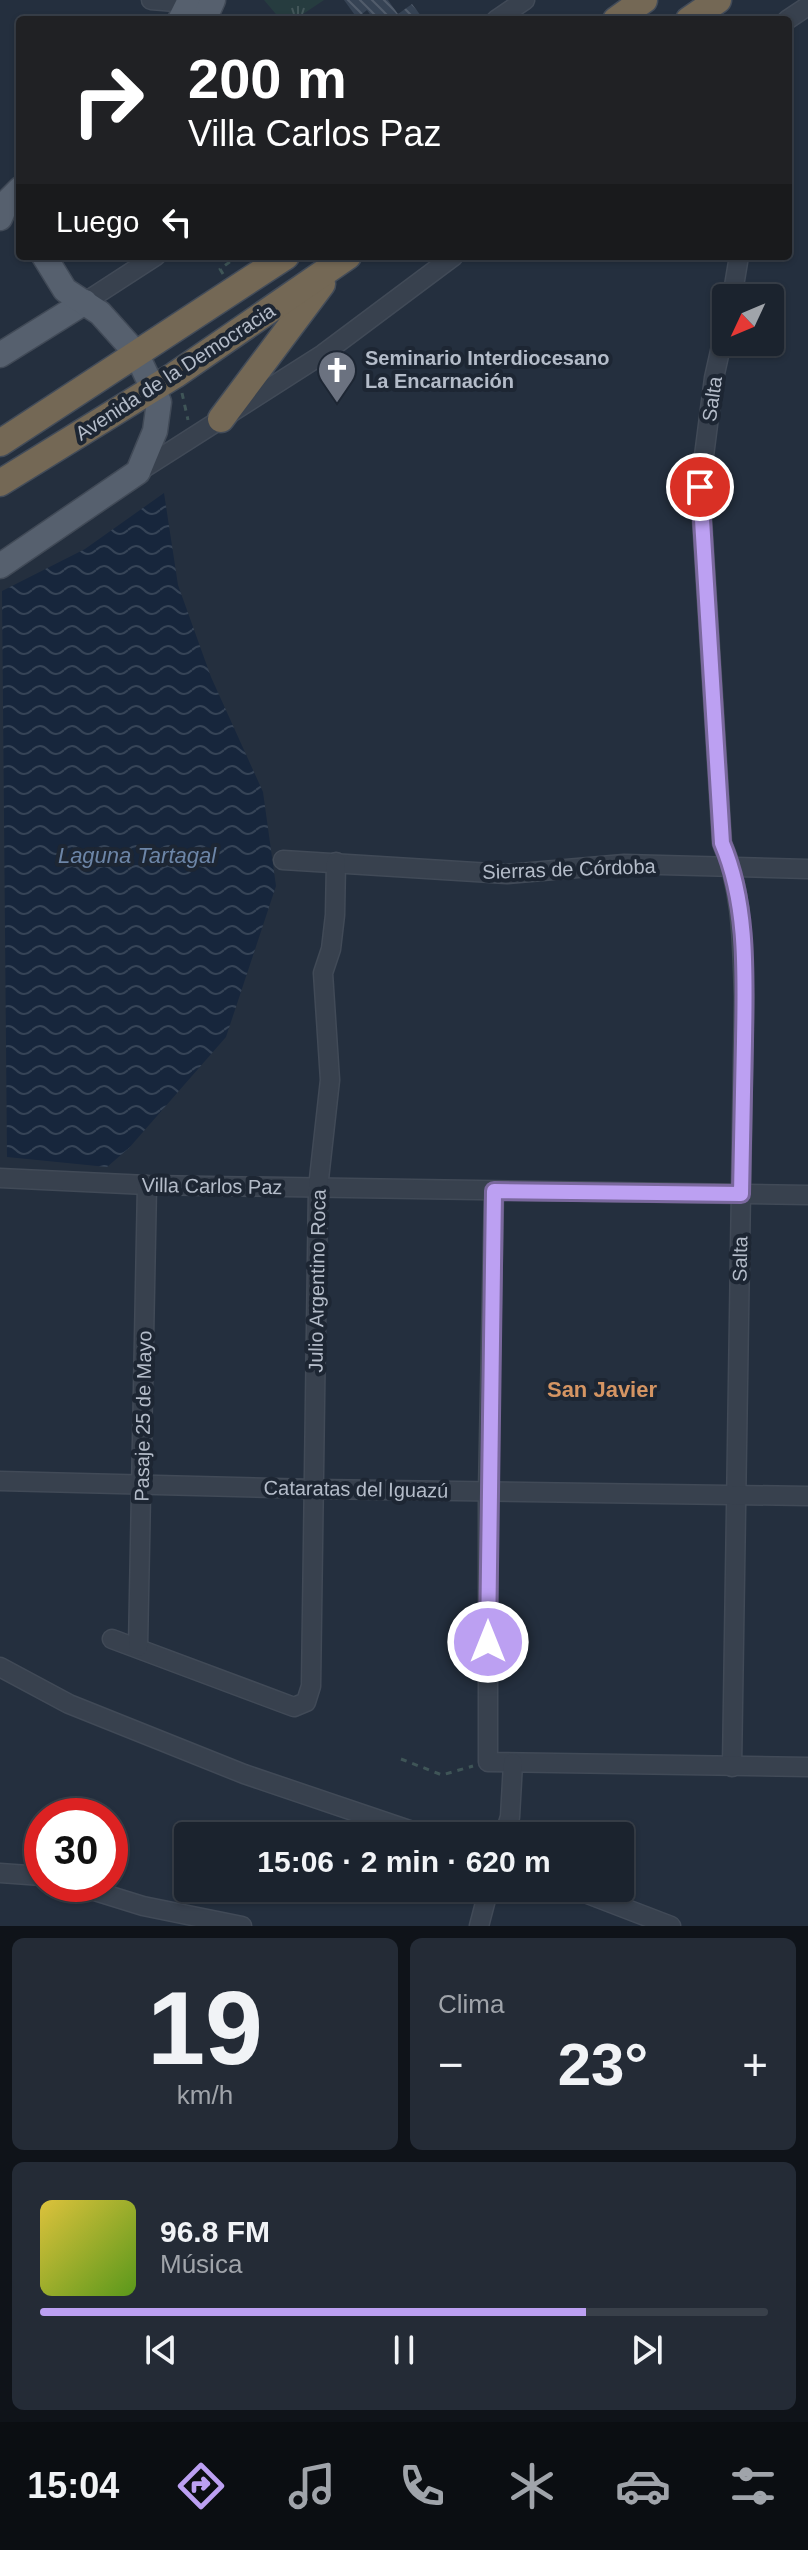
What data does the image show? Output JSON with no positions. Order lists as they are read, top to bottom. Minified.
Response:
{"streets":{"highway":["Avenida de la Democracia"],"street":["Salta","Sierras de Córdoba","Villa Carlos Paz","Julio Argentino Roca","Pasaje 25 de Mayo","Cataratas del Iguazú"]},"crossings":[["Salta","Sierras de Córdoba"],["Salta","Villa Carlos Paz"],["Salta","Cataratas del Iguazú"],["Sierras de Córdoba","Julio Argentino Roca"],["Villa Carlos Paz","Julio Argentino Roca"],["Villa Carlos Paz","Pasaje 25 de Mayo"],["Julio Argentino Roca","Pasaje 25 de Mayo"],["Julio Argentino Roca","Cataratas del Iguazú"],["Pasaje 25 de Mayo","Cataratas del Iguazú"]],"districts":["San Javier"],"water":["Laguna Tartagal"],"places":{"church":["Seminario Interdiocesano La Encarnación"]},"north":"bottom left","page":{"turn":["200 m","Villa Carlos Paz"],"then":"Luego","limit":"30","trip":"15:06 · 2 min · 620 m","tile":[["19","km/h"],"Clima"],"heat":["−","23°","+"],"song":["96.8 FM","Música"],"tabs":"15:04"}}
